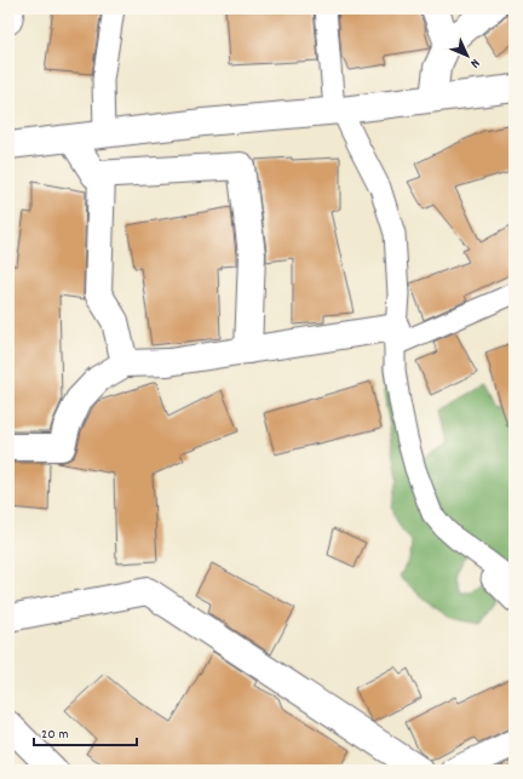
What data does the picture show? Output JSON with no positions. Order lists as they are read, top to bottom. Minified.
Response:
{"scale_bar":"20 m","north":"bottom right"}
